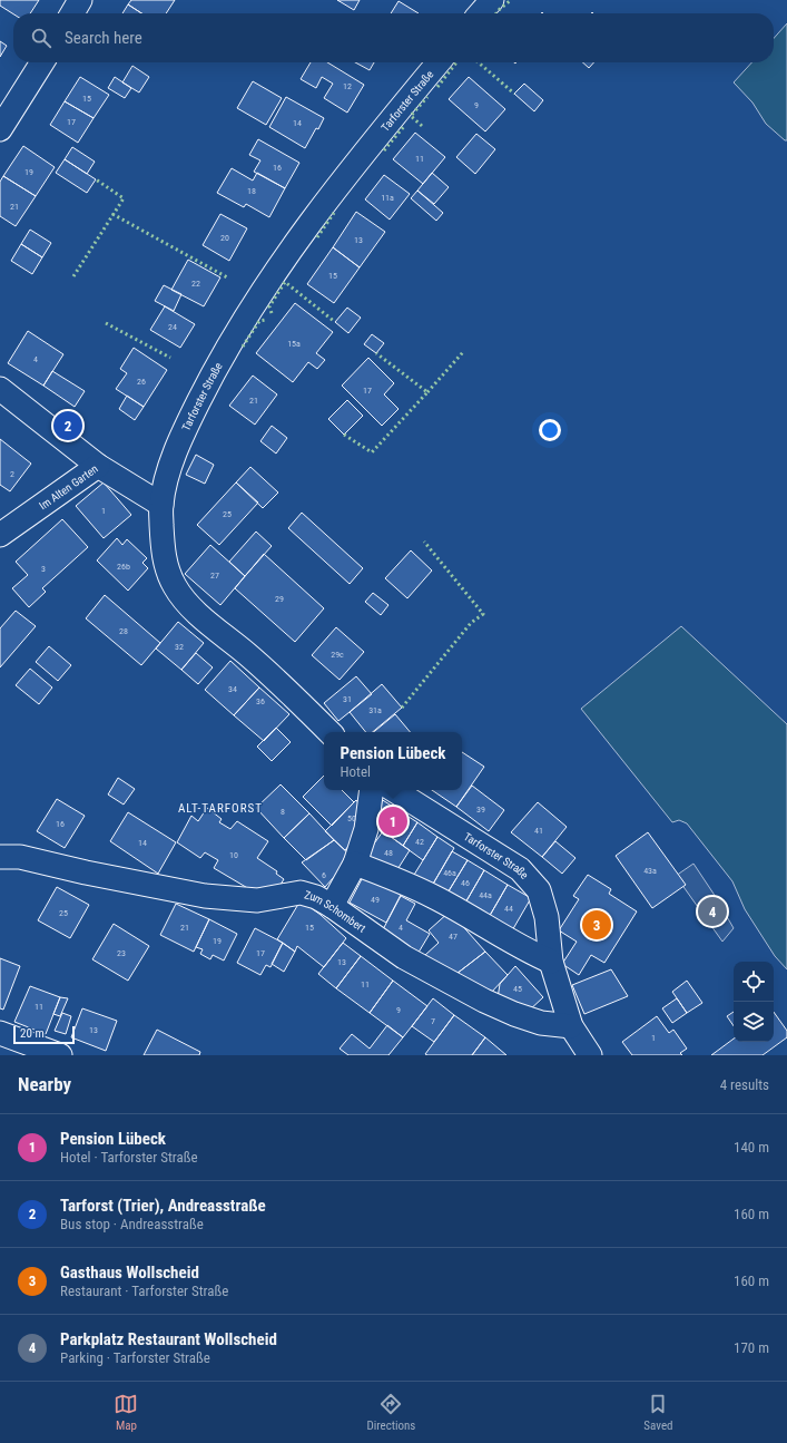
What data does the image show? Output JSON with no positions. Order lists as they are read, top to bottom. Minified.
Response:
{"streets":{"street":["Tarforster Straße","Im Alten Garten","Zum Schombert"]},"crossings":[["Tarforster Straße","Im Alten Garten"],["Tarforster Straße","Zum Schombert"]],"districts":["ALT-TARFORST"],"house_numbers":["12","15","9","17","14","11","16","19","18","11a","21","20","13","15","22","24","15a","4","26","17","21","2","1","25","26b","3","27","29","28","32","29c","34","31","36","31a","39","8","50","16","41","42","14","48","10","43a","46a","6","46","44a","49","44","25","21","15","4","47","19","23","17","13","11","45","11","9","7","13","1"],"scale_bar":"20 m","page":{"search":"Search here","pins":["2","1","4","3"],"popup":["Pension Lübeck","Hotel"],"scale":"20 m","heading":["Nearby","4 results"],"list":[{"mark":"1","name":"Pension Lübeck","note":"Hotel · Tarforster Straße","value":"140 m"},{"mark":"2","name":"Tarforst (Trier), Andreasstraße","note":"Bus stop · Andreasstraße","value":"160 m"},{"mark":"3","name":"Gasthaus Wollscheid","note":"Restaurant · Tarforster Straße","value":"160 m"},{"mark":"4","name":"Parkplatz Restaurant Wollscheid","note":"Parking · Tarforster Straße","value":"170 m"}],"nav":["Map","Directions","Saved"]}}
